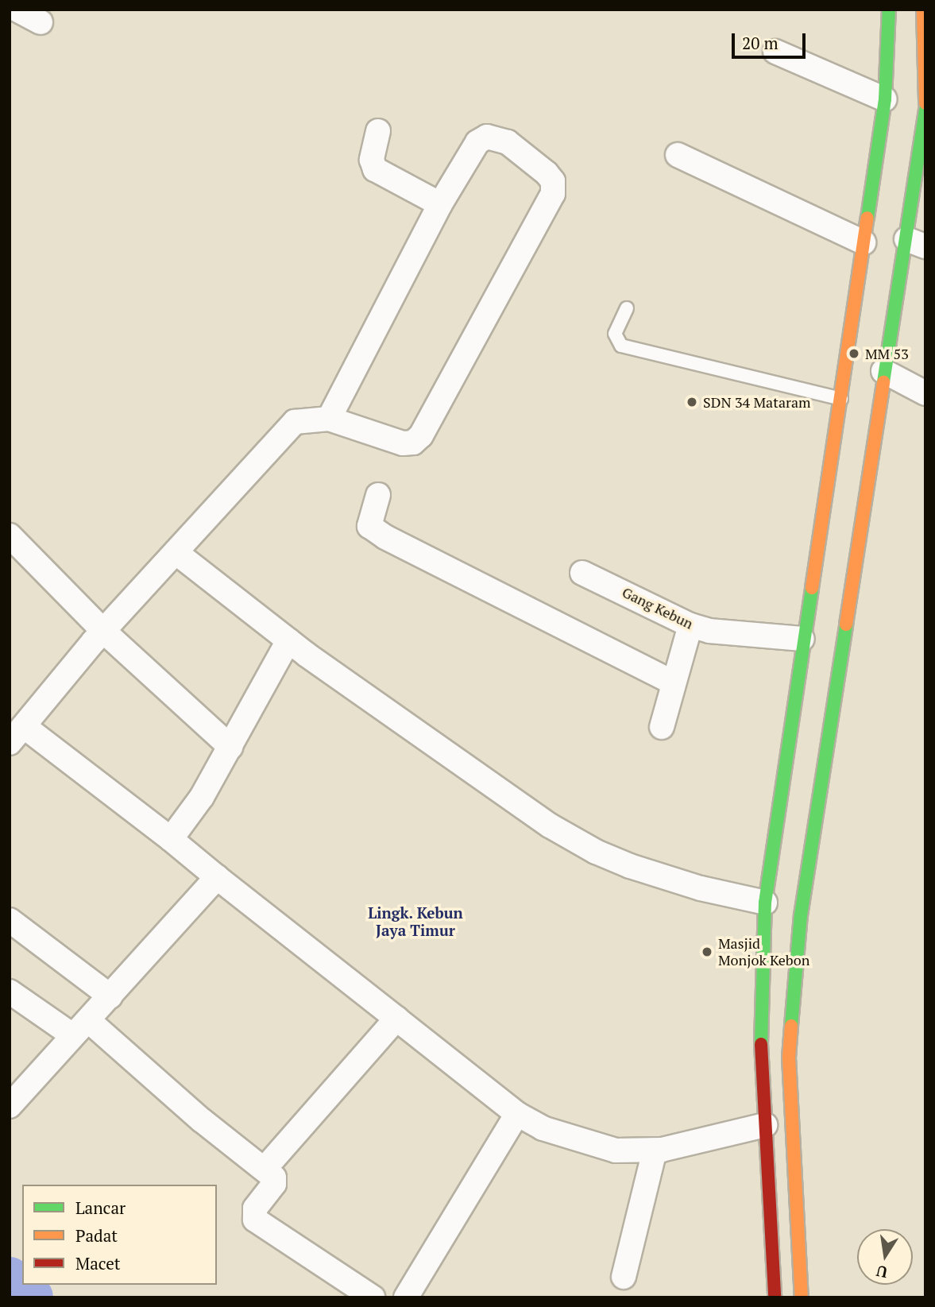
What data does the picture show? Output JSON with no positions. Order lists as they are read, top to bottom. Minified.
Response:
{"streets":{"street":["Gang Kebun"]},"districts":["Lingk. Kebun Jaya Timur"],"places":["MM 53","SDN 34 Mataram","Masjid Monjok Kebon"],"legend":["Lancar","Padat","Macet"],"scale_bar":"20 m","north":"bottom"}
